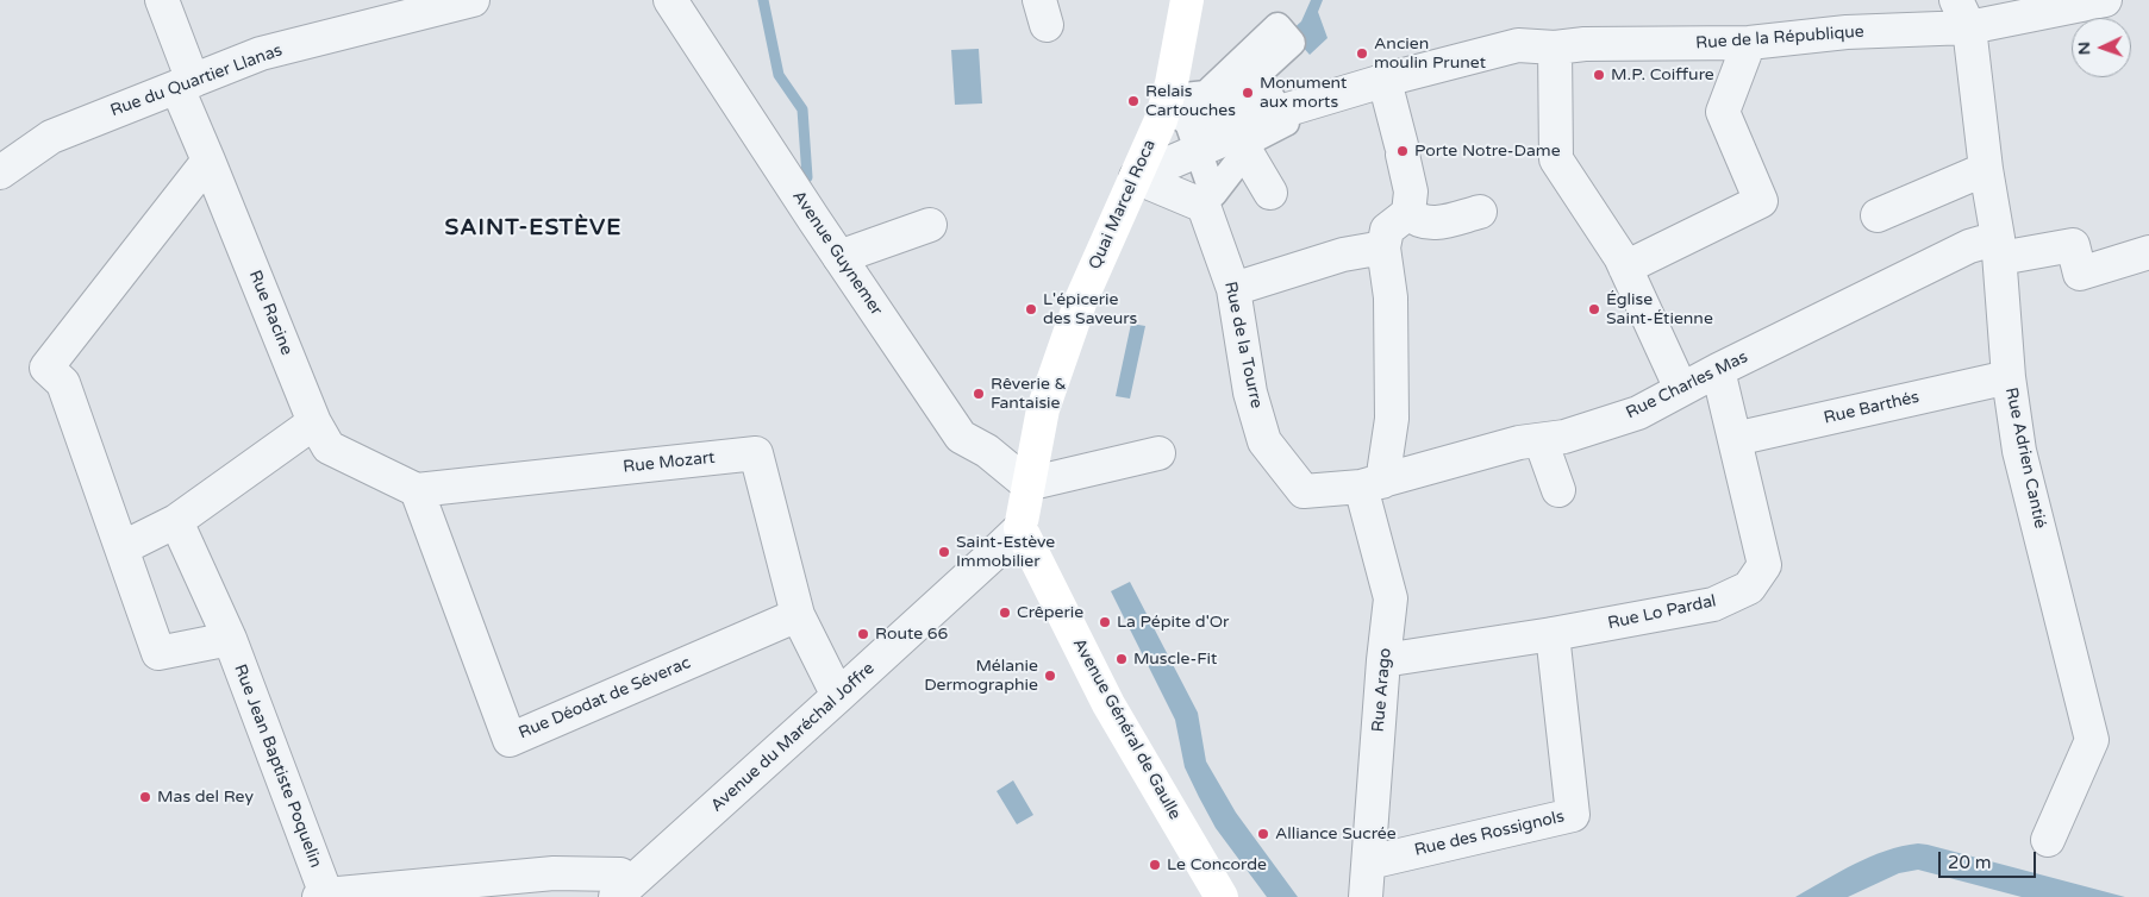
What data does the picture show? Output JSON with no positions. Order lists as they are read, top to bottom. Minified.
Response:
{"streets":{"main road":["Quai Marcel Roca","Avenue Général de Gaulle"],"street":["Rue de la République","Rue du Quartier Llanas","Avenue Guynemer","Rue Racine","Rue de la Tourre","Rue Charles Mas","Rue Barthés","Rue Adrien Cantié","Rue Mozart","Rue Lo Pardal","Rue Arago","Rue Déodat de Séverac","Avenue du Maréchal Joffre","Rue Jean Baptiste Poquelin","Rue des Rossignols"]},"crossings":[["Rue de la République","Rue Adrien Cantié"],["Rue du Quartier Llanas","Rue Racine"],["Quai Marcel Roca","Avenue Guynemer"],["Quai Marcel Roca","Rue de la Tourre"],["Quai Marcel Roca","Avenue Général de Gaulle"],["Quai Marcel Roca","Avenue du Maréchal Joffre"],["Rue Racine","Rue Mozart"],["Rue Racine","Rue Déodat de Séverac"],["Rue de la Tourre","Rue Charles Mas"],["Rue de la Tourre","Rue Arago"],["Rue Charles Mas","Rue Adrien Cantié"],["Rue Charles Mas","Rue Lo Pardal"],["Rue Charles Mas","Rue Arago"],["Rue Barthés","Rue Adrien Cantié"],["Rue Barthés","Rue Lo Pardal"],["Rue Mozart","Rue Déodat de Séverac"],["Rue Lo Pardal","Rue Arago"],["Rue Lo Pardal","Rue des Rossignols"],["Rue Arago","Rue des Rossignols"],["Avenue Général de Gaulle","Avenue du Maréchal Joffre"]],"districts":["SAINT-ESTÈVE"],"places":["Ancien moulin Prunet","M.P. Coiffure","Monument aux morts","Relais Cartouches","Porte Notre-Dame","L'épicerie des Saveurs","Église Saint-Étienne","Rêverie & Fantaisie","Saint-Estève Immobilier","Crêperie","La Pépite d'Or","Route 66","Muscle-Fit","Mélanie Dermographie","Mas del Rey","Alliance Sucrée","Le Concorde"],"scale_bar":"20 m","north":"left"}
